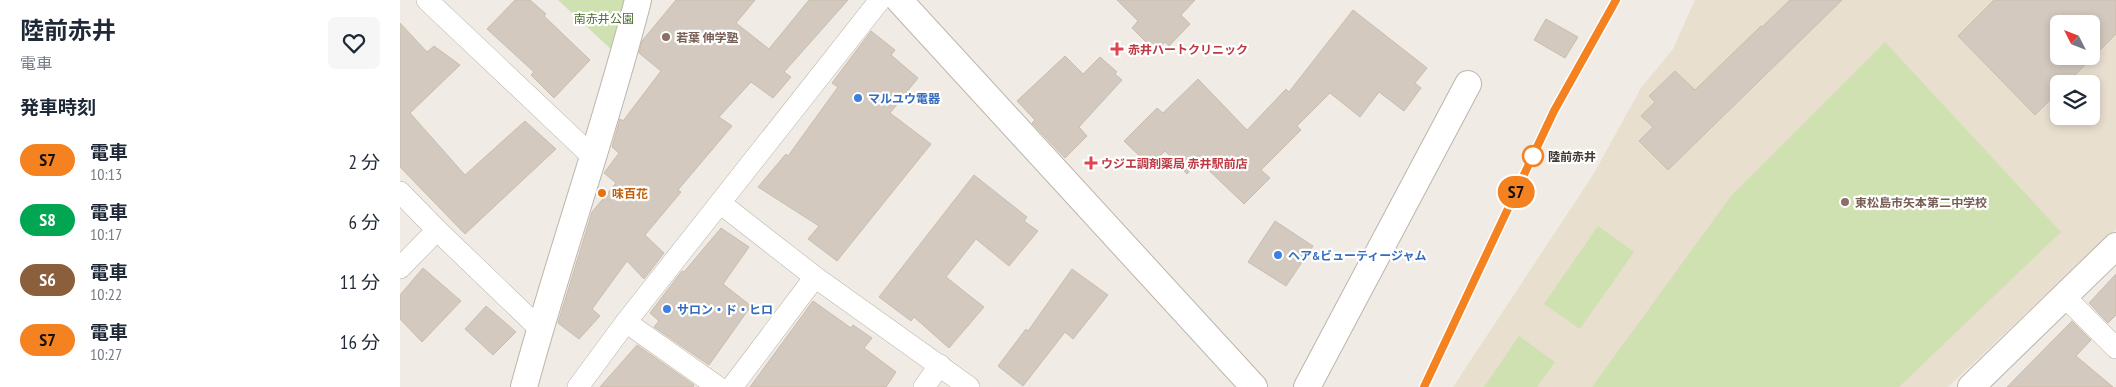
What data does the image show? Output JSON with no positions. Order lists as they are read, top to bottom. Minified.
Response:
{"parks":["南赤井公園"],"places":{"other":["若葉 伸学塾","マルユウ電器","陸前赤井","味百花","東松島市矢本第二中学校","ヘア&ビューティージャム","サロン・ド・ヒロ"],"health":["赤井ハートクリニック","ウジエ調剤薬局 赤井駅前店"]},"north":"top left","page":{"heading":[["陸前赤井","電車"],"発車時刻"],"on_map":"S7","list":[{"mark":"S7","name":"電車","note":"10:13","value":"2 分"},{"mark":"S8","name":"電車","note":"10:17","value":"6 分"},{"mark":"S6","name":"電車","note":"10:22","value":"11 分"},{"mark":"S7","name":"電車","note":"10:27","value":"16 分"}]}}
